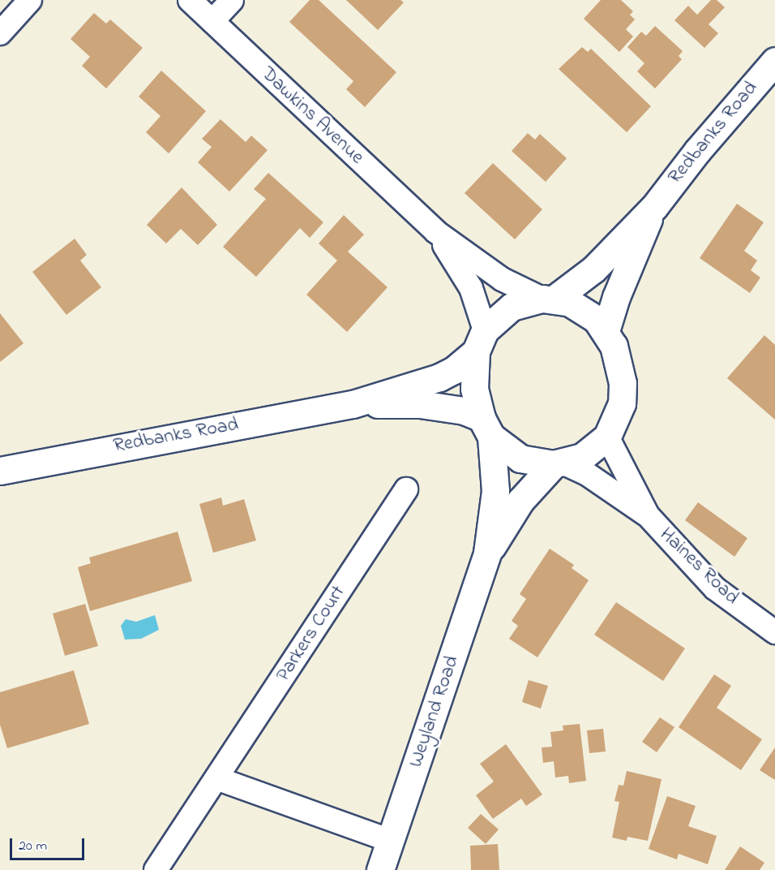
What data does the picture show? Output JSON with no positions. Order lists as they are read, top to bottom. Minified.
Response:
{"streets":{"main road":["Redbanks Road","Weyland Road"],"street":["Dawkins Avenue","Haines Road","Parkers Court"]},"crossings":[["Dawkins Avenue","Redbanks Road"],["Dawkins Avenue","Haines Road"],["Dawkins Avenue","Weyland Road"],["Redbanks Road","Haines Road"],["Redbanks Road","Weyland Road"],["Haines Road","Weyland Road"]],"scale_bar":"20 m"}
